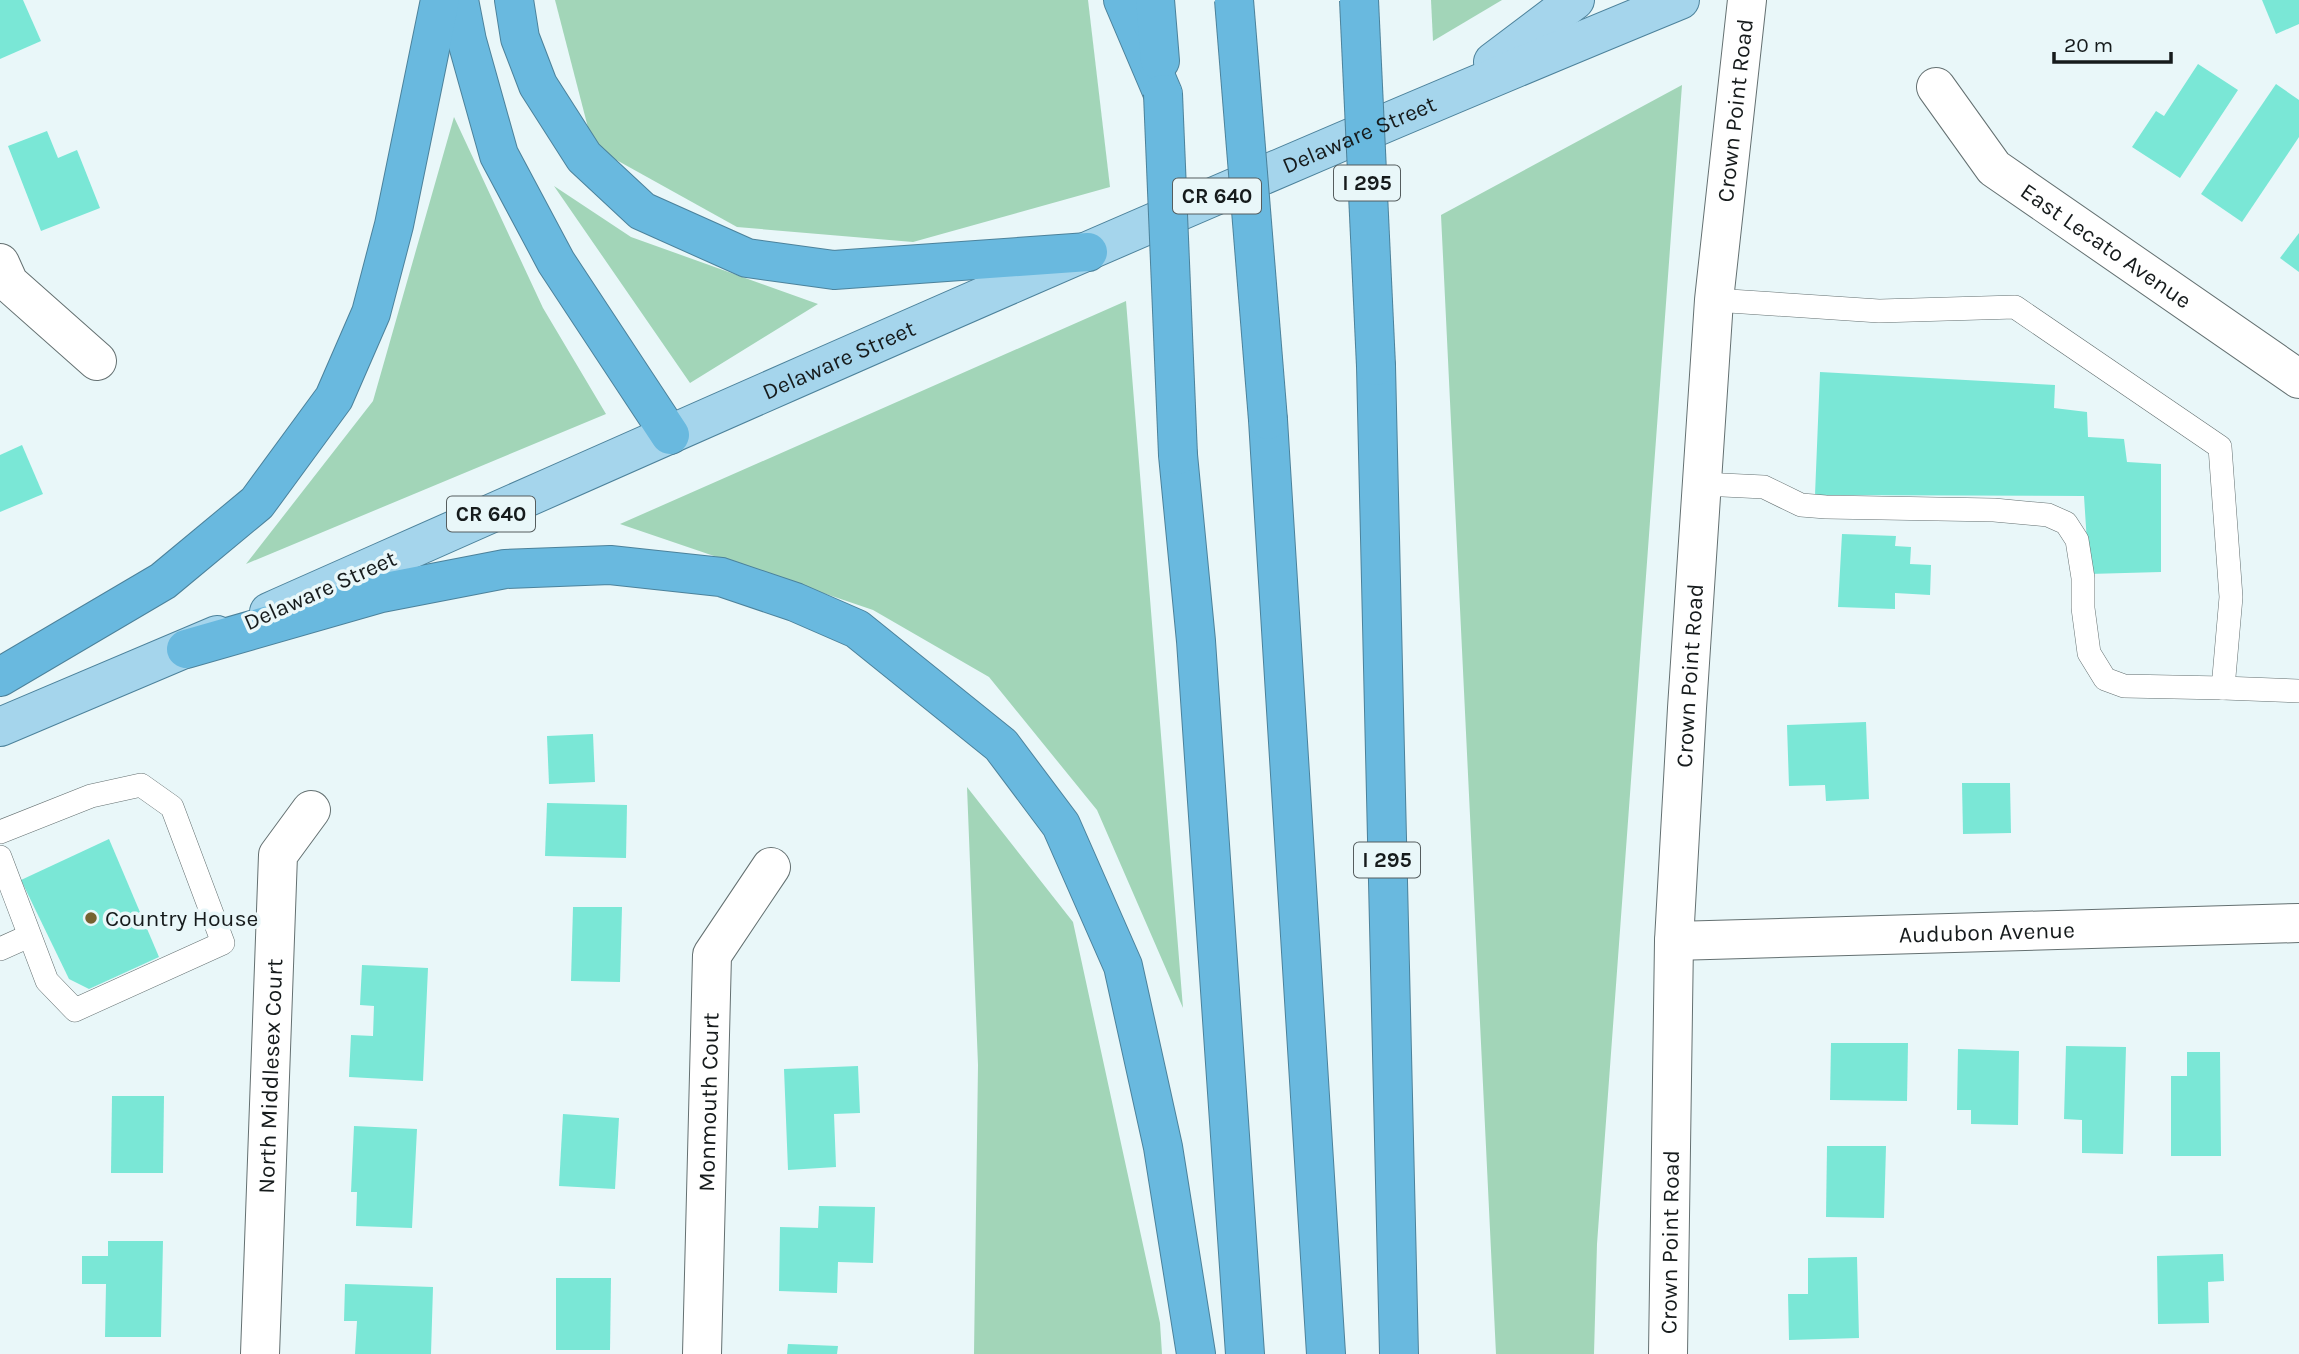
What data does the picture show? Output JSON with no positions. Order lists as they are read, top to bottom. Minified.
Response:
{"streets":{"highway":["I 295"],"main road":["Delaware Street","CR 640"],"street":["Crown Point Road","East Lecato Avenue","Audubon Avenue","North Middlesex Court","Monmouth Court"]},"crossings":[["Crown Point Road","Audubon Avenue"]],"places":["Country House"],"scale_bar":"20 m"}
